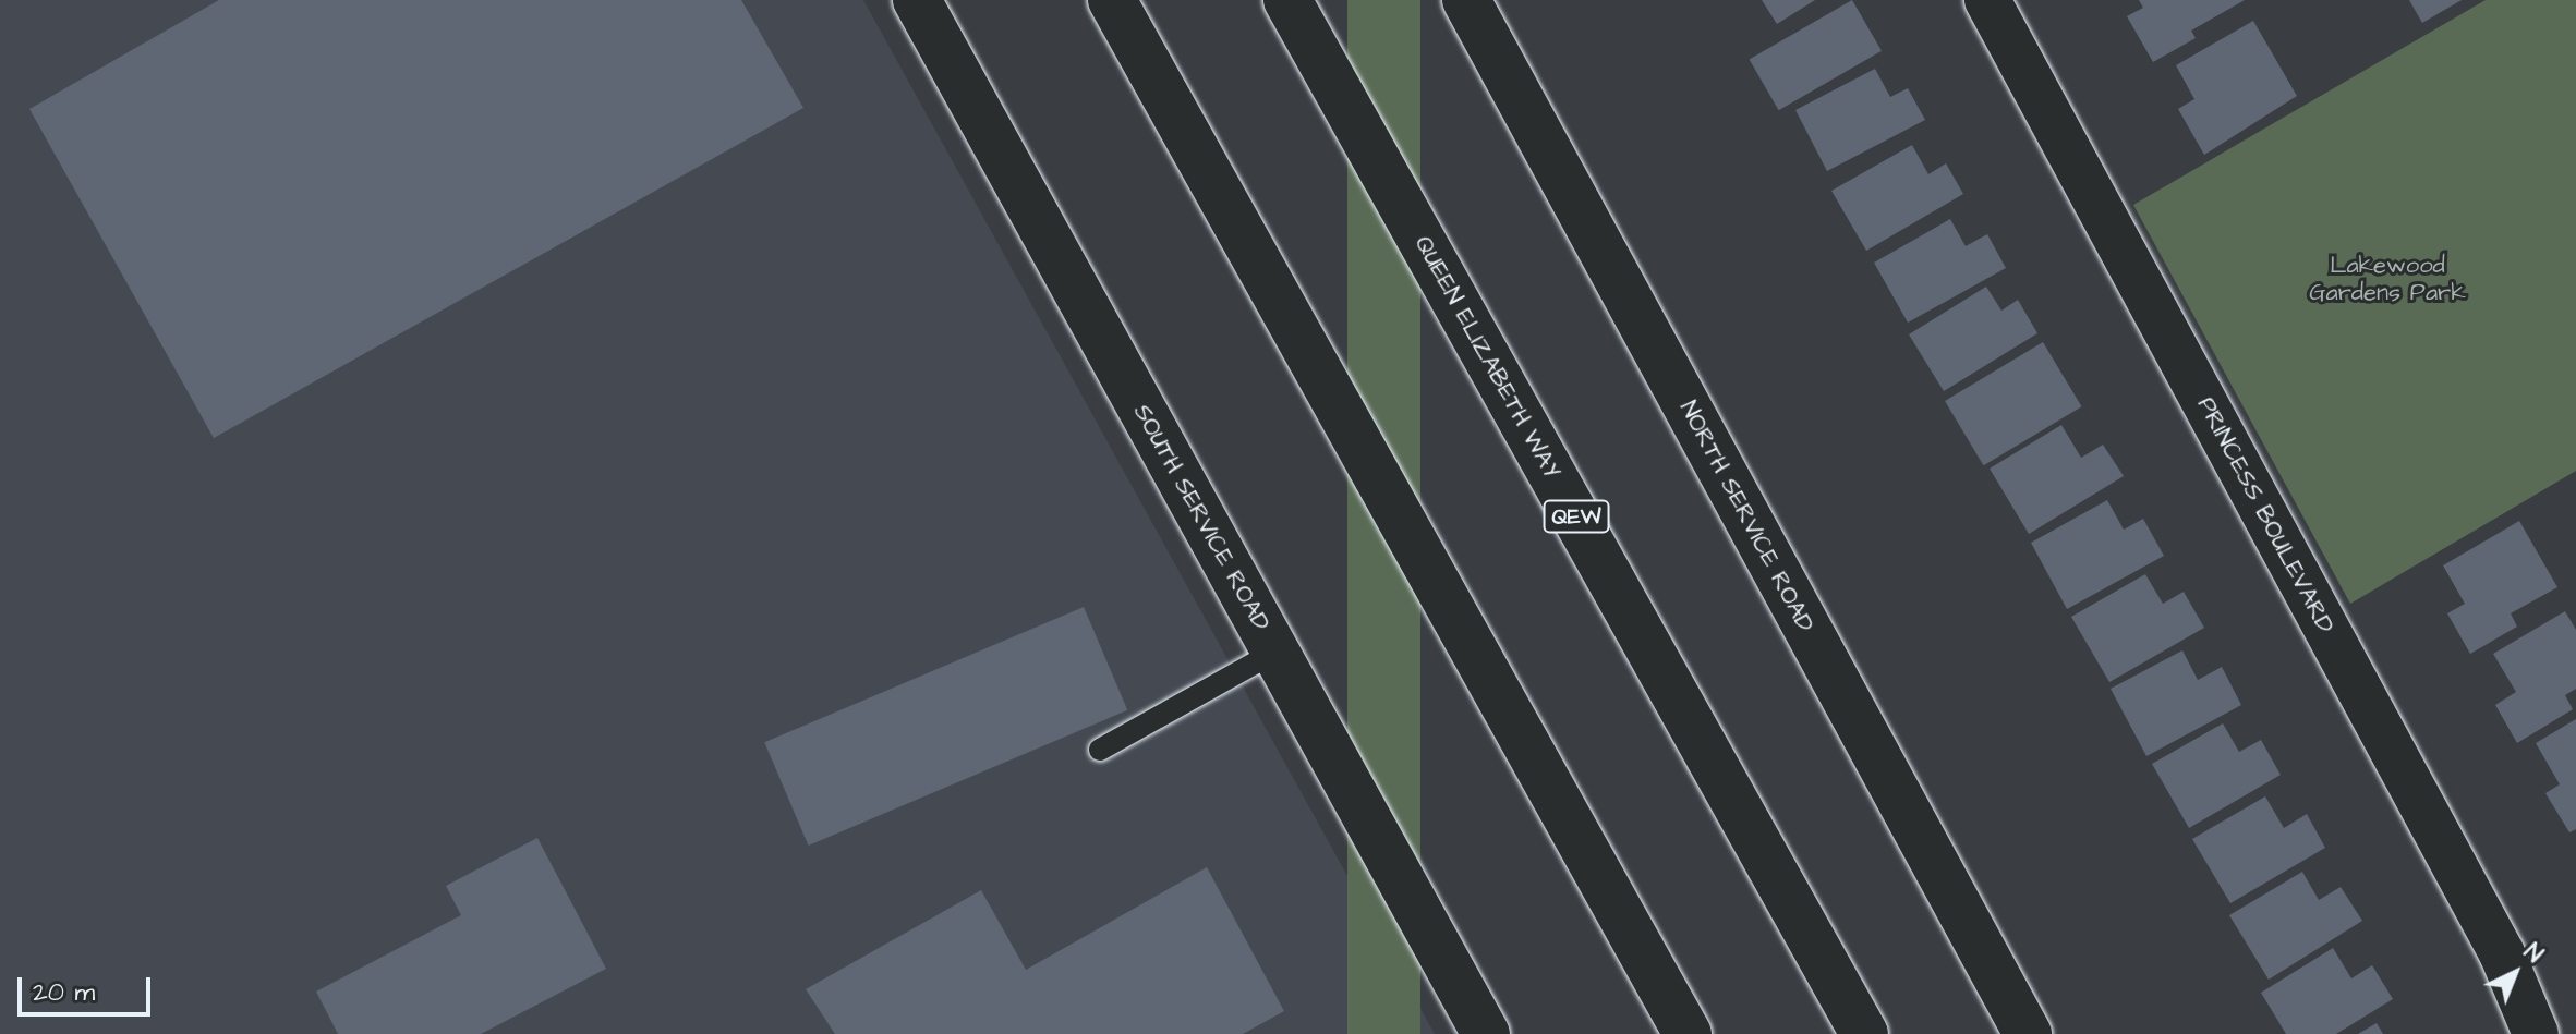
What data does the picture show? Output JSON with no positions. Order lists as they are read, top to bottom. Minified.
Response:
{"streets":{"main road":["QUEEN ELIZABETH WAY","QEW","NORTH SERVICE ROAD","SOUTH SERVICE ROAD"],"street":["PRINCESS BOULEVARD"]},"parks":["Lakewood Gardens Park"],"scale_bar":"20 m","north":"top right"}
